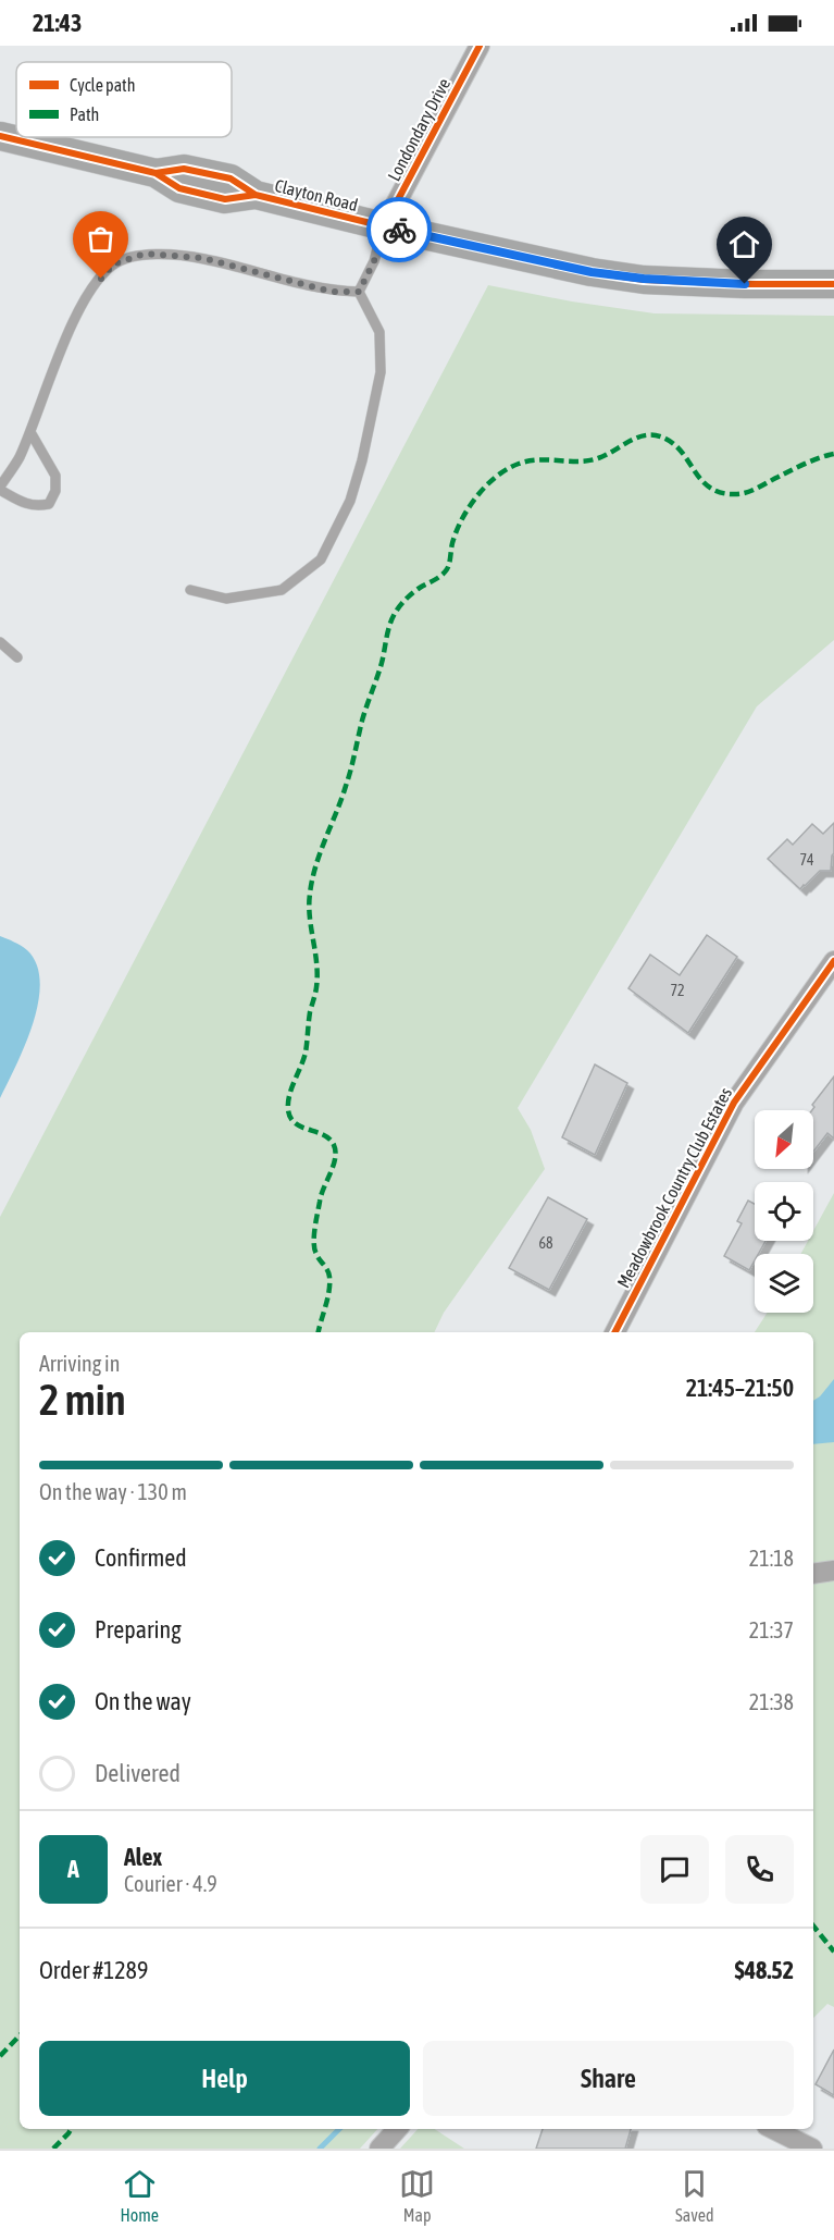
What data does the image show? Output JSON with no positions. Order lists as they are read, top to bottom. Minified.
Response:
{"streets":{"main road":["Clayton Road"],"street":["Londondary Drive","Meadowbrook Country Club Estates"]},"crossings":[["Londondary Drive","Clayton Road"]],"house_numbers":["74","72","68"],"legend":["Cycle path","Path"],"north":"bottom left","page":{"status":"21:43","heading":["2 min","Arriving in","21:45–21:50"],"panel":["Alex","Courier · 4.9","Order #1289","$48.52"],"bar":"On the way · 130 m","list":[["Confirmed","21:18"],["Preparing","21:37"],["On the way","21:38"],"Delivered"],"round":"A","buttons":["Help","Share"],"tabs":["Home","Map","Saved"]}}
